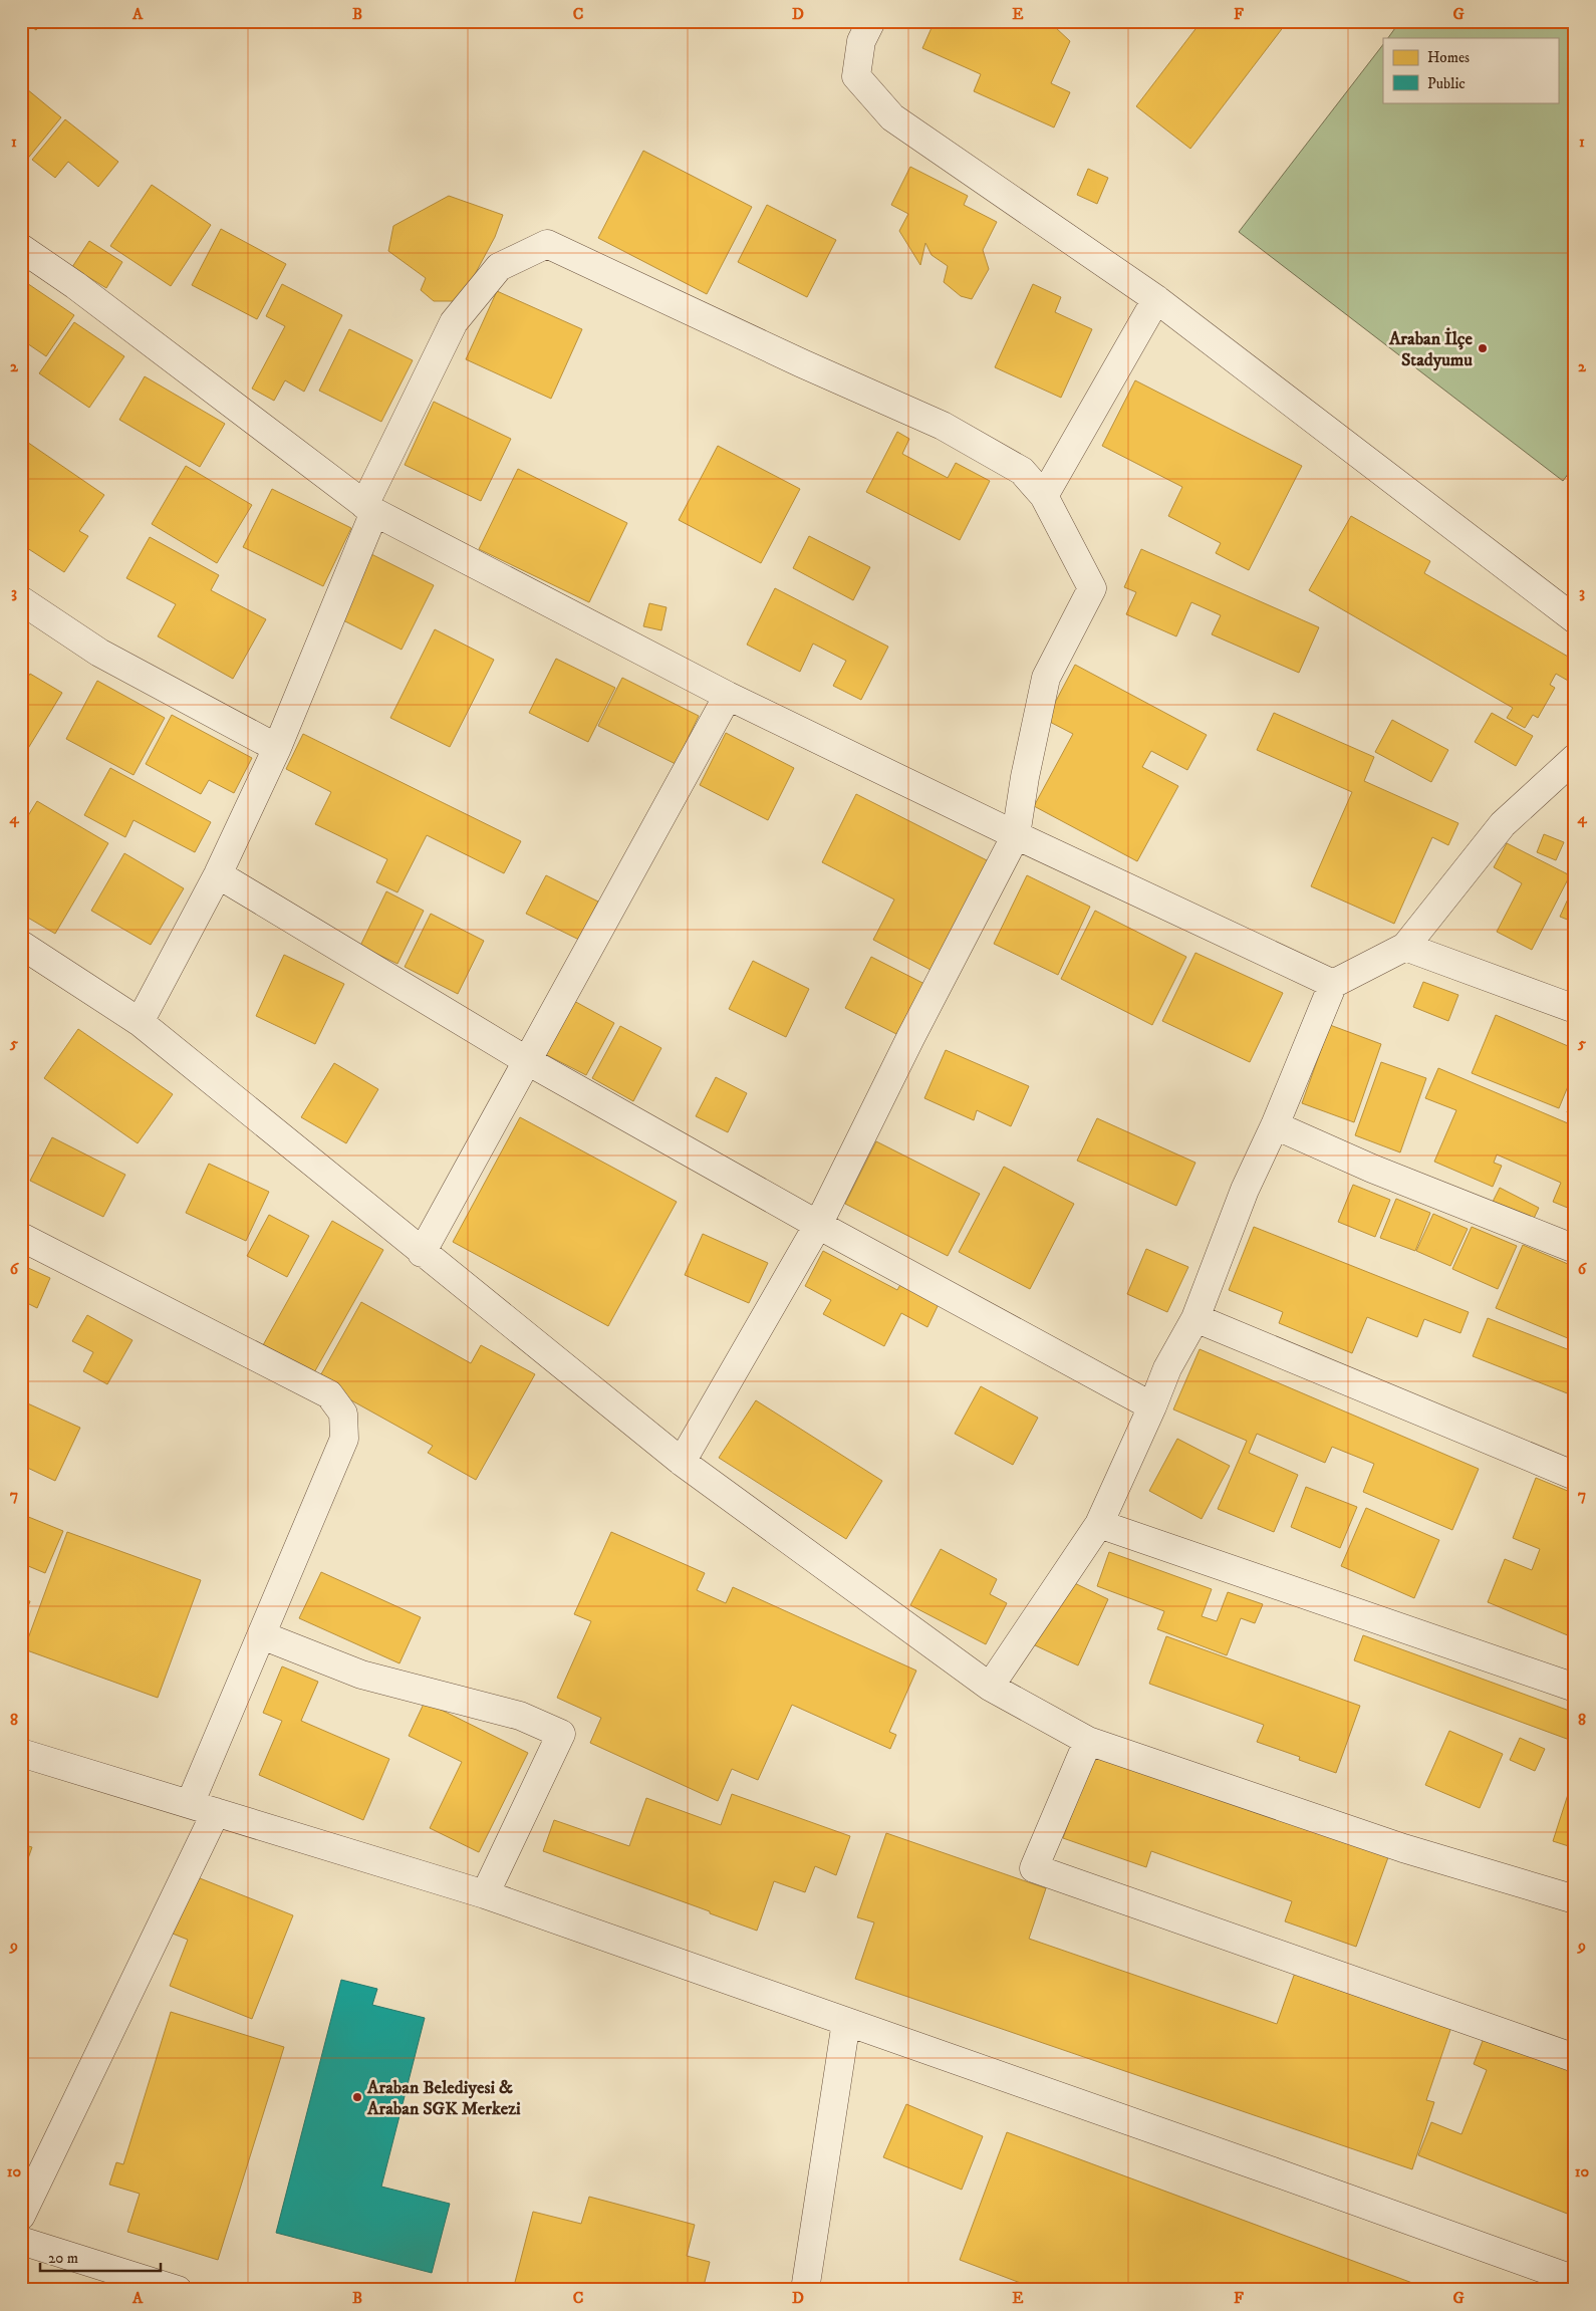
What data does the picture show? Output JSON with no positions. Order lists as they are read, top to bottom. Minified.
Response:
{"places":["Araban İlçe Stadyumu","Araban Belediyesi & Araban SGK Merkezi"],"legend":["Homes","Public"],"scale_bar":"20 m","grid":{"columns":["A","B","C","D","E","F","G"],"rows":["1","2","3","4","5","6","7","8","9","10"]}}
